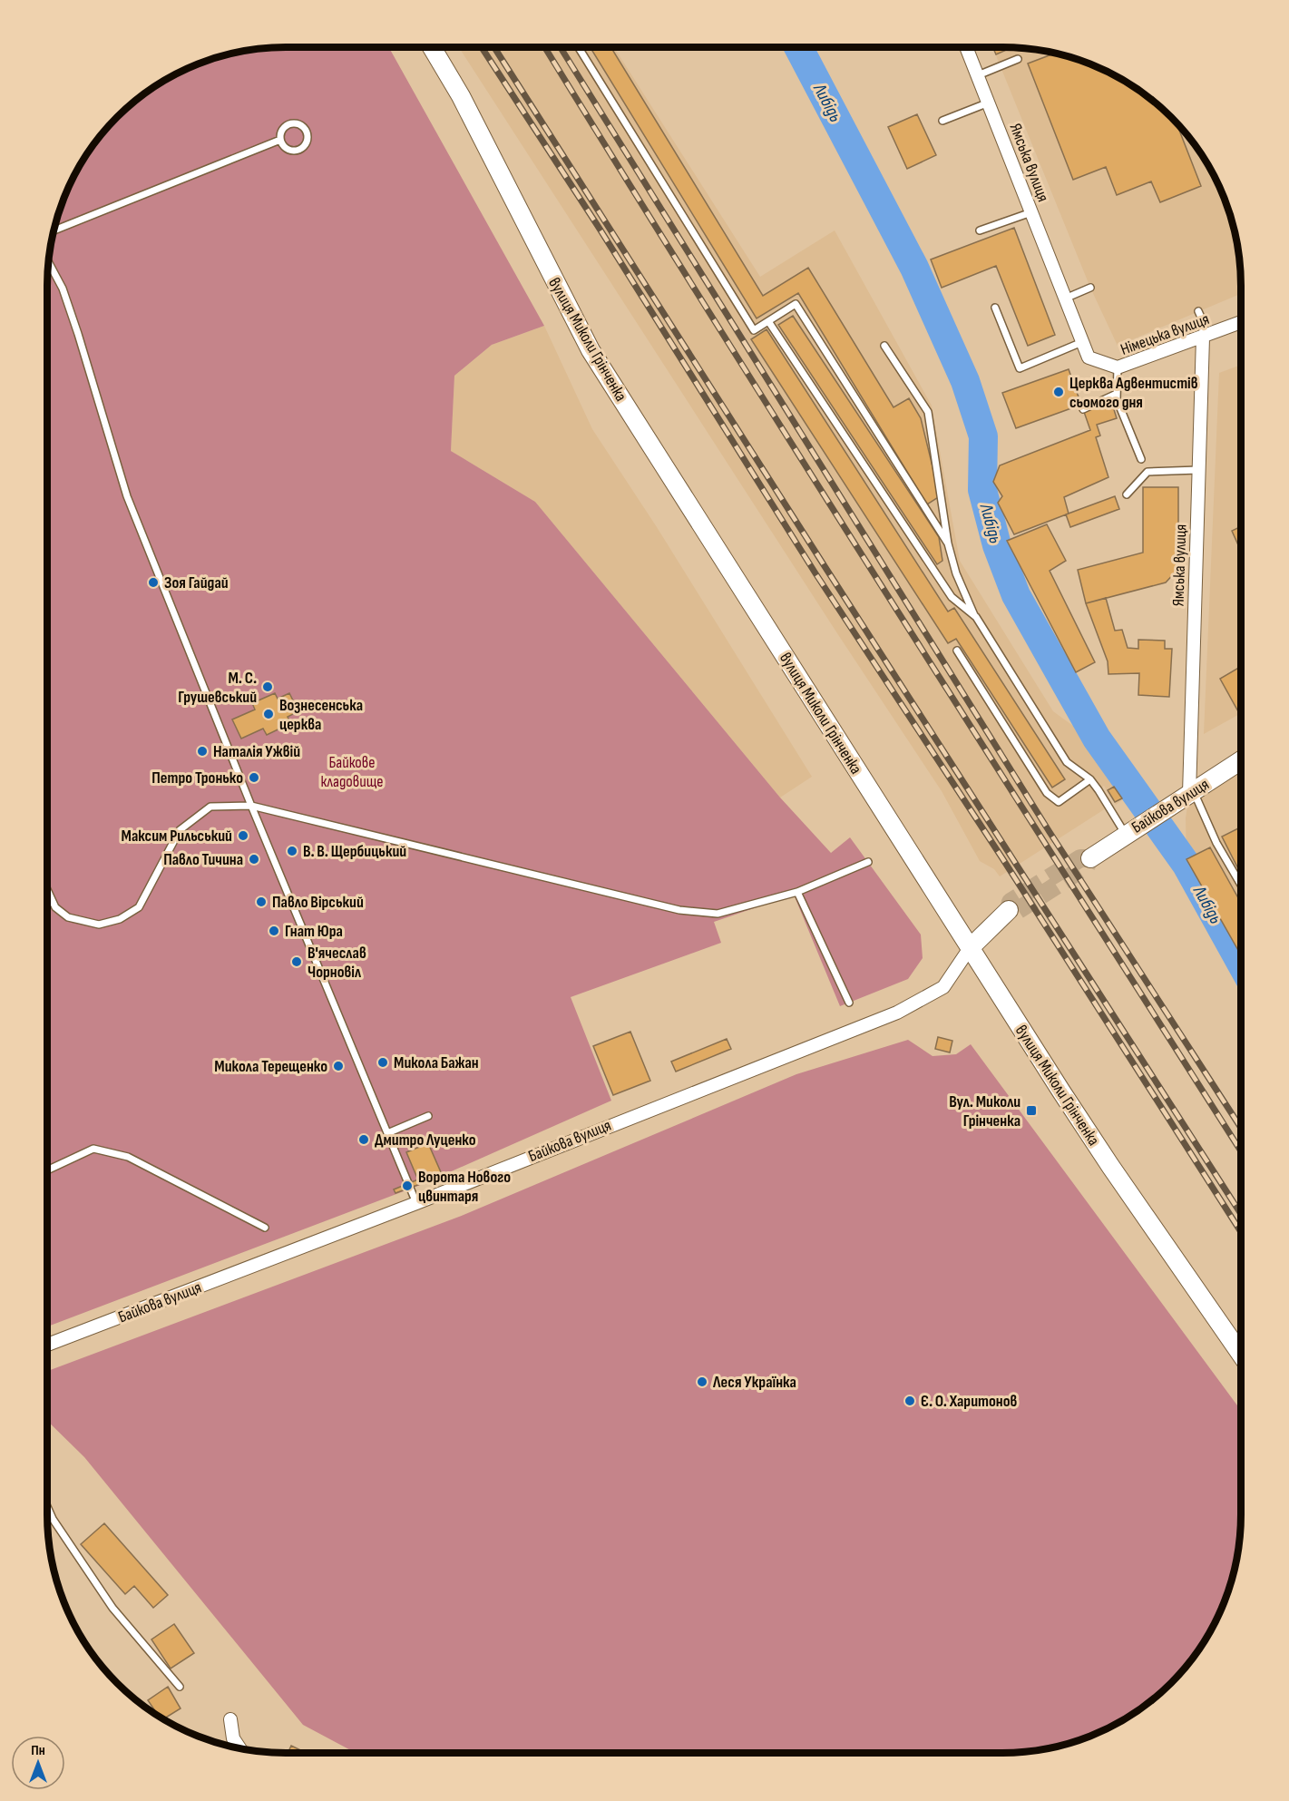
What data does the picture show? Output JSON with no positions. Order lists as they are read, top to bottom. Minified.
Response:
{"streets":{"main road":["вулиця Миколи Грінченка","Байкова вулиця"],"street":["Ямська вулиця","Німецька вулиця"]},"crossings":[["Ямська вулиця","Німецька вулиця"],["Ямська вулиця","Байкова вулиця"],["вулиця Миколи Грінченка","Байкова вулиця"]],"water":["Либідь"],"parks":["Байкове кладовище"],"places":{"other":["Церква Адвентистів сьомого дня","Зоя Гайдай","М. С. Грушевський","Вознесенська церква","Наталія Ужвій","Петро Тронько","Максим Рильський","В. В. Щербицький","Павло Тичина","Павло Вірський","Гнат Юра","В'ячеслав Чорновіл","Микола Бажан","Микола Терещенко","Дмитро Луценко","Ворота Нового цвинтаря","Леся Українка","Є. О. Харитонов"],"transit":["Вул. Миколи Грінченка"]},"north":"top"}
